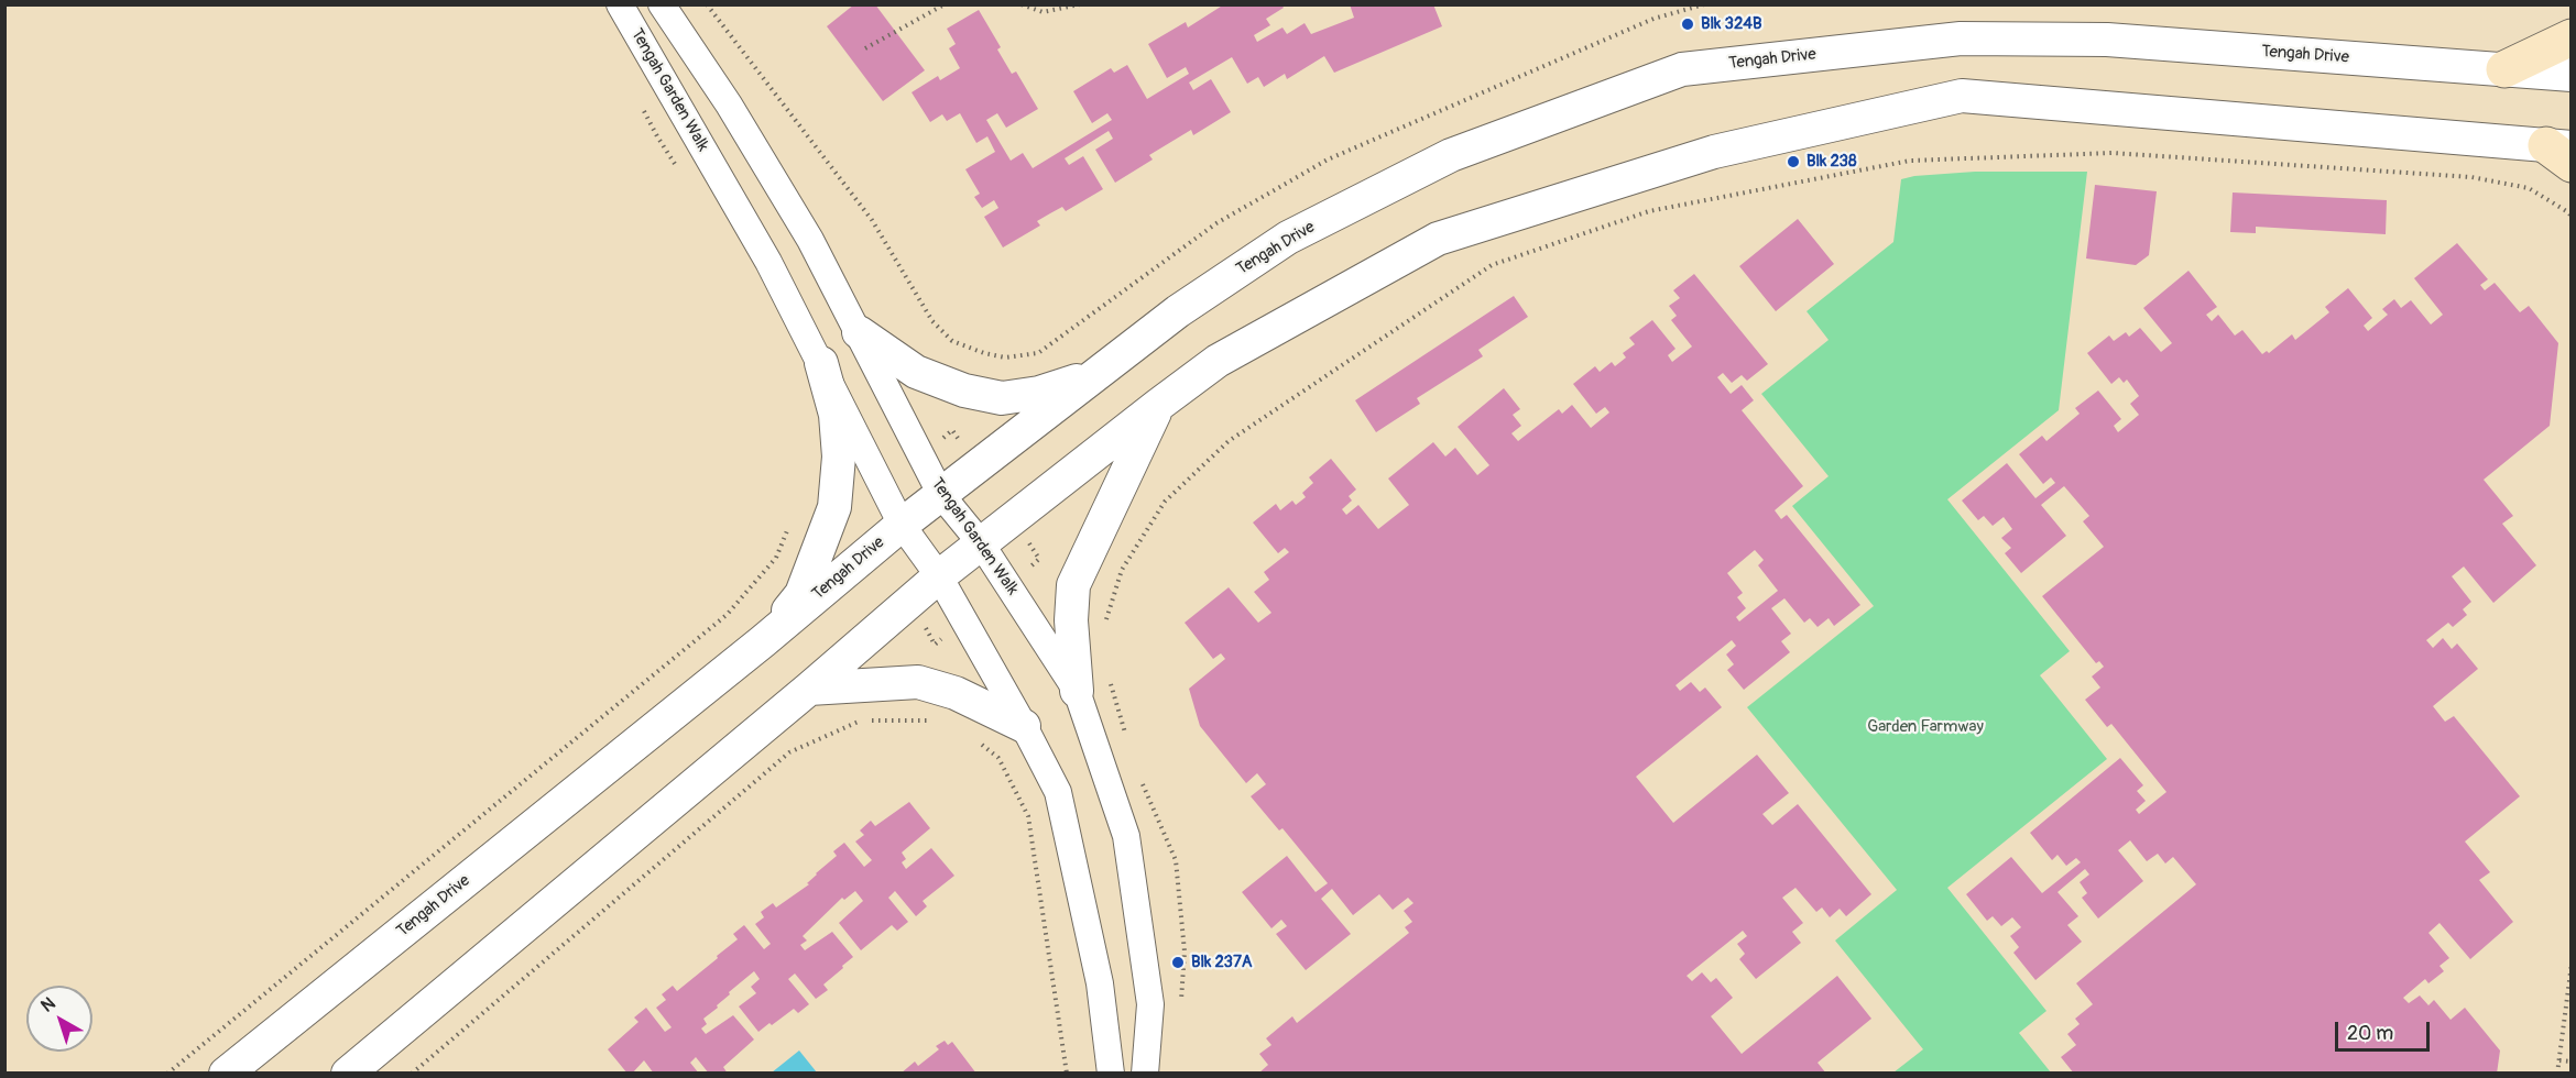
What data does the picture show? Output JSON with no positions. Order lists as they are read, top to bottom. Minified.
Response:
{"streets":{"street":["Tengah Drive","Tengah Garden Walk"]},"crossings":[["Tengah Drive","Tengah Garden Walk"]],"parks":["Garden Farmway"],"places":["Blk 324B","Blk 238","Blk 237A"],"scale_bar":"20 m","north":"top left"}
